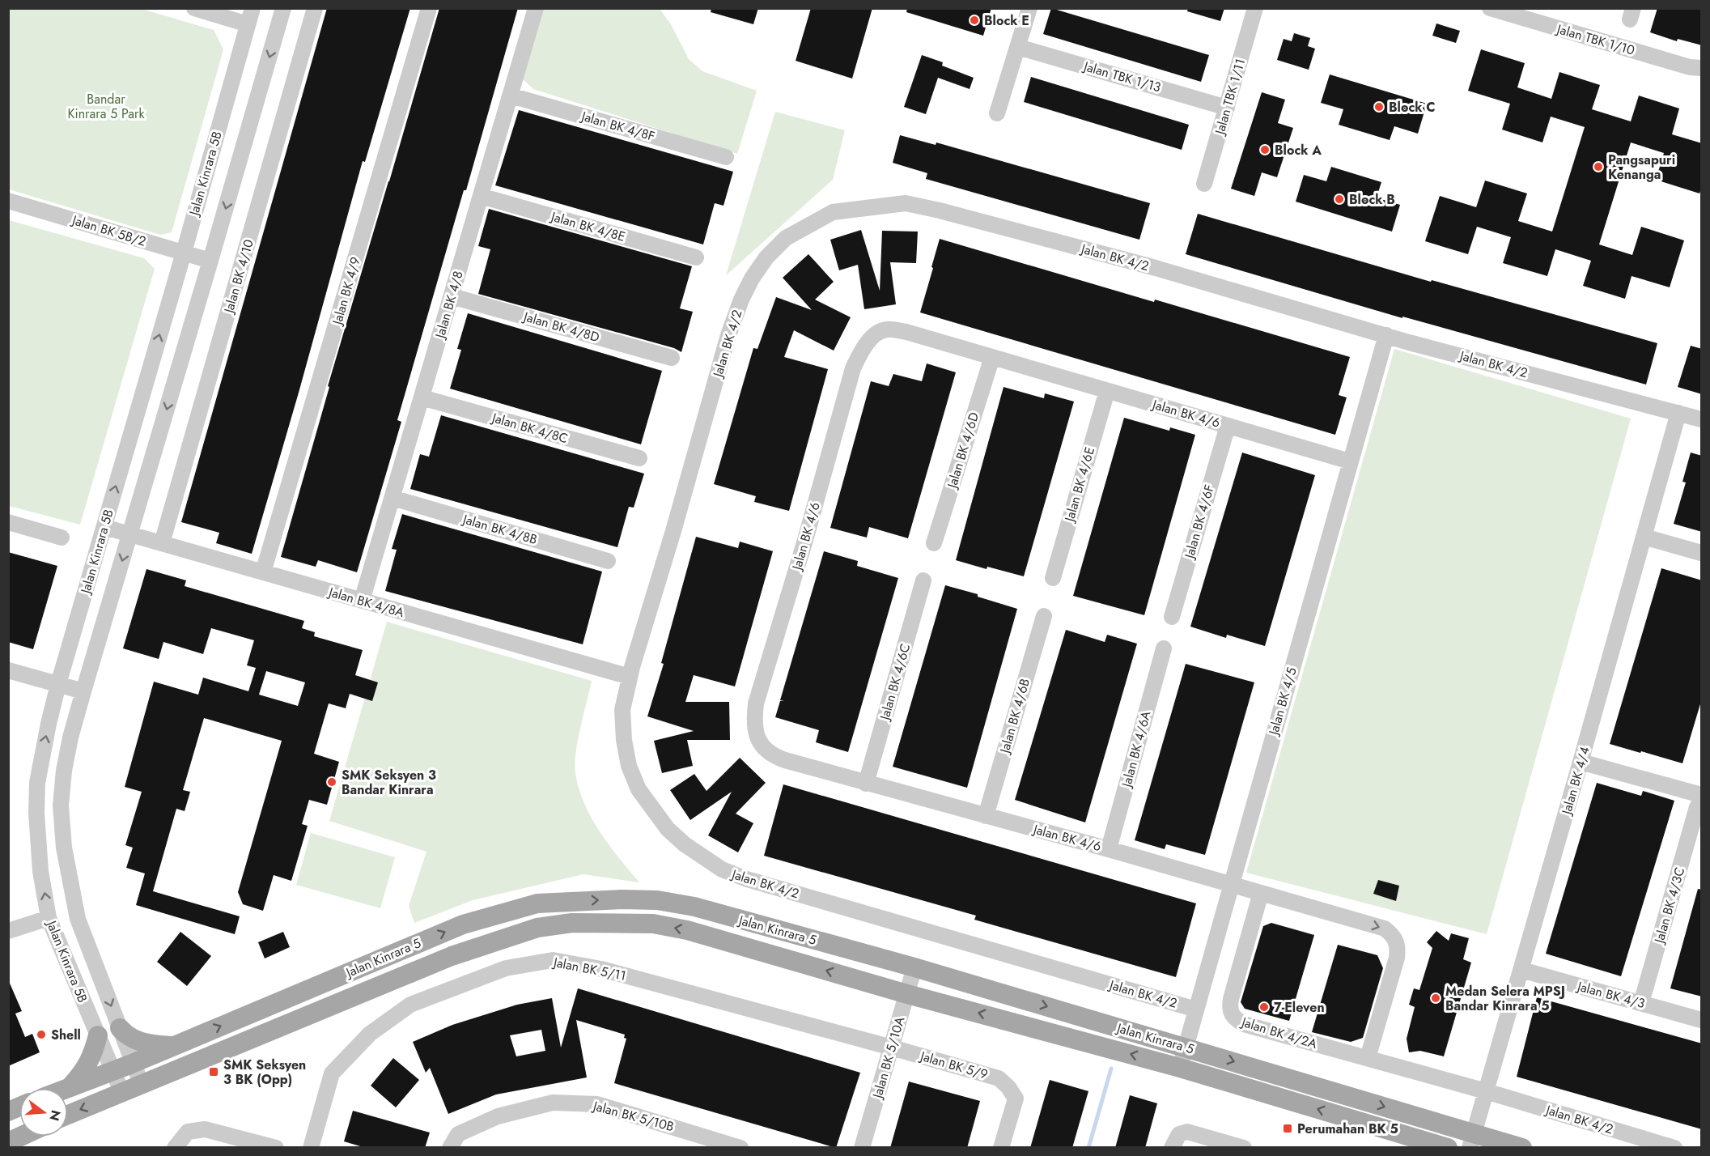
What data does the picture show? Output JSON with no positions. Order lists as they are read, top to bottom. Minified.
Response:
{"streets":{"main road":["Jalan Kinrara 5"],"street":["Jalan TBK 1/10","Jalan TBK 1/13","Jalan TBK 1/11","Jalan BK 4/8F","Jalan Kinrara 5B","Jalan BK 4/8E","Jalan BK 5B/2","Jalan BK 4/2","Jalan BK 4/10","Jalan BK 4/9","Jalan BK 4/8","Jalan BK 4/8D","Jalan BK 4/6","Jalan BK 4/8C","Jalan BK 4/6D","Jalan BK 4/6E","Jalan BK 4/6F","Jalan BK 4/8B","Jalan BK 4/8A","Jalan BK 4/6C","Jalan BK 4/5","Jalan BK 4/6B","Jalan BK 4/6A","Jalan BK 4/4","Jalan BK 4/3C","Jalan BK 5/11","Jalan BK 4/3","Jalan BK 4/2A","Jalan BK 5/10A","Jalan BK 5/9","Jalan BK 5/10B"]},"crossings":[["Jalan TBK 1/13","Jalan TBK 1/11"],["Jalan BK 4/8F","Jalan BK 4/8"],["Jalan Kinrara 5B","Jalan BK 5B/2"],["Jalan Kinrara 5B","Jalan BK 4/8A"],["Jalan Kinrara 5B","Jalan Kinrara 5"],["Jalan BK 4/8E","Jalan BK 4/8"],["Jalan BK 4/2","Jalan BK 4/8A"],["Jalan BK 4/2","Jalan BK 4/5"],["Jalan BK 4/2","Jalan BK 4/4"],["Jalan BK 4/2","Jalan BK 4/2A"],["Jalan BK 4/10","Jalan BK 4/8A"],["Jalan BK 4/9","Jalan BK 4/8A"],["Jalan BK 4/8","Jalan BK 4/8D"],["Jalan BK 4/8","Jalan BK 4/8C"],["Jalan BK 4/8","Jalan BK 4/8B"],["Jalan BK 4/8","Jalan BK 4/8A"],["Jalan BK 4/6","Jalan BK 4/6D"],["Jalan BK 4/6","Jalan BK 4/6E"],["Jalan BK 4/6","Jalan BK 4/6F"],["Jalan BK 4/6","Jalan BK 4/6C"],["Jalan BK 4/6","Jalan BK 4/5"],["Jalan BK 4/6","Jalan BK 4/6B"],["Jalan BK 4/6","Jalan BK 4/6A"],["Jalan BK 4/5","Jalan Kinrara 5"],["Jalan BK 4/4","Jalan Kinrara 5"],["Jalan BK 4/4","Jalan BK 4/3"],["Jalan BK 4/4","Jalan BK 4/2A"],["Jalan BK 4/3C","Jalan BK 4/3"],["Jalan Kinrara 5","Jalan BK 5/10A"],["Jalan BK 5/11","Jalan BK 5/10A"],["Jalan BK 5/11","Jalan BK 5/9"],["Jalan BK 5/10A","Jalan BK 5/9"]],"parks":["Bandar Kinrara 5 Park"],"places":{"other":["Block E","Block C","Block A","Pangsapuri Kenanga","Block B","SMK Seksyen 3 Bandar Kinrara","Medan Selera MPSJ Bandar Kinrara 5","7-Eleven","Shell"],"transit":["SMK Seksyen 3 BK (Opp)","Perumahan BK 5"]},"north":"right"}
